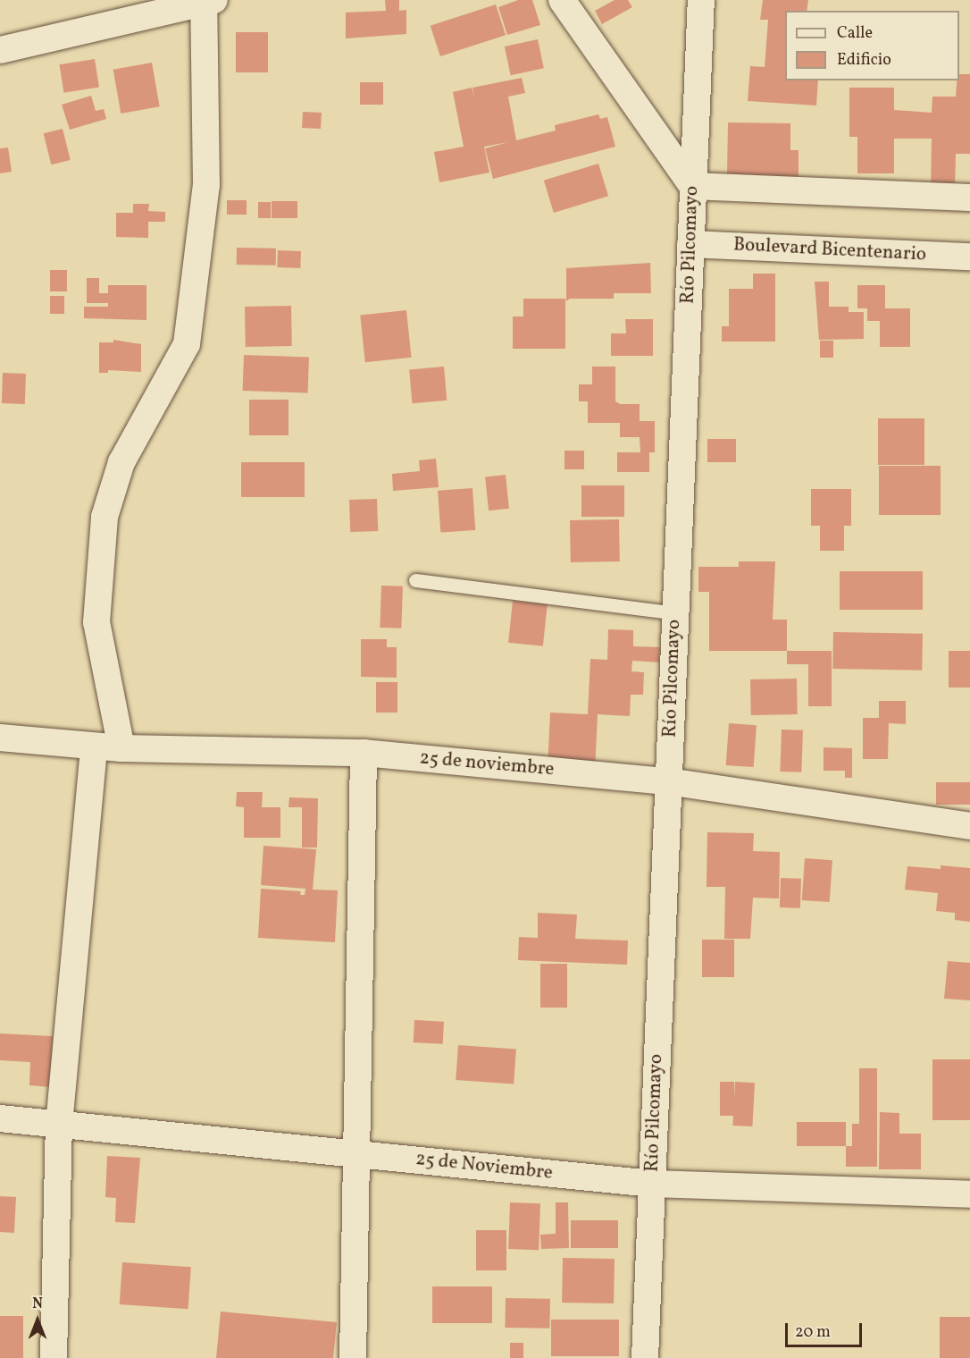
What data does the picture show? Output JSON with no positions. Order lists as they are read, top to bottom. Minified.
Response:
{"streets":{"street":["Río Pilcomayo","Boulevard Bicentenario","25 de noviembre","25 de Noviembre"]},"crossings":[["Río Pilcomayo","Boulevard Bicentenario"],["Río Pilcomayo","25 de noviembre"],["Río Pilcomayo","25 de Noviembre"]],"legend":["Calle","Edificio"],"scale_bar":"20 m","north":"top"}
